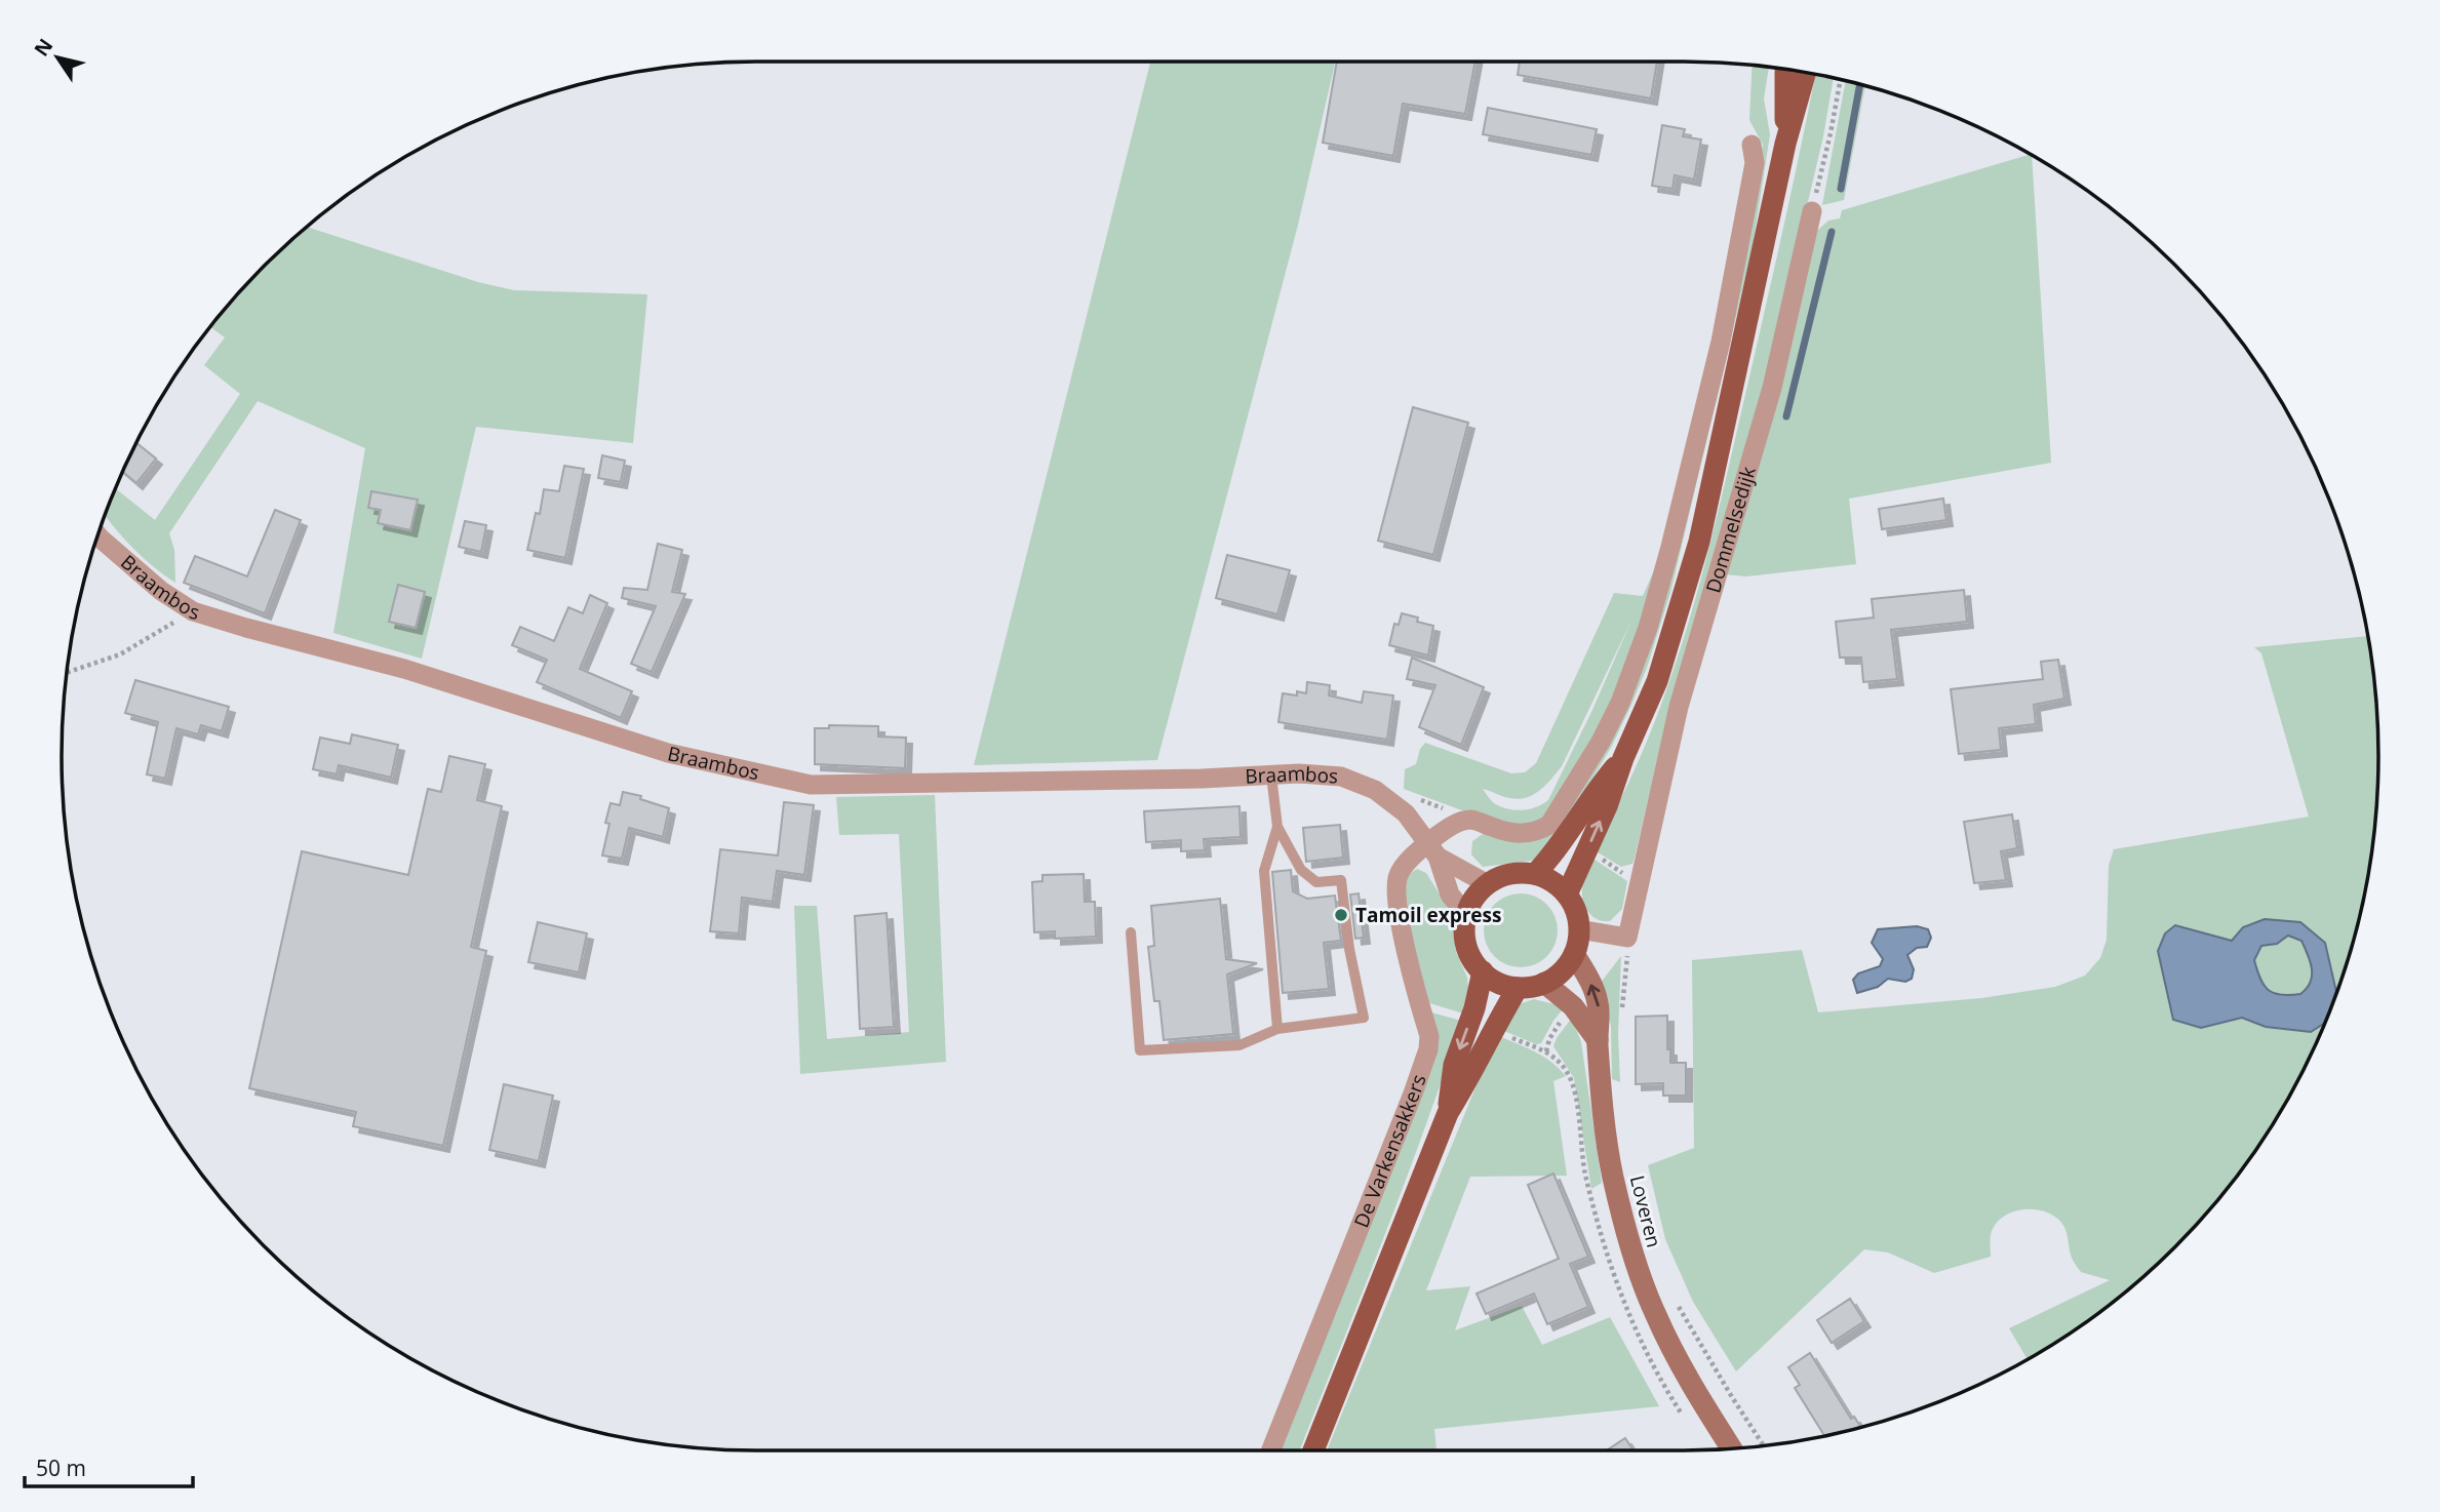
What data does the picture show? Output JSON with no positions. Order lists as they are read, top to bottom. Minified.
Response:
{"streets":{"main road":["Dommelsedijk"],"street":["Braambos","De Varkensakkers","Loveren"]},"crossings":[["Dommelsedijk","Braambos"],["Dommelsedijk","Loveren"],["Braambos","De Varkensakkers"],["Braambos","Loveren"]],"places":["Tamoil express"],"scale_bar":"50 m","north":"top left"}
